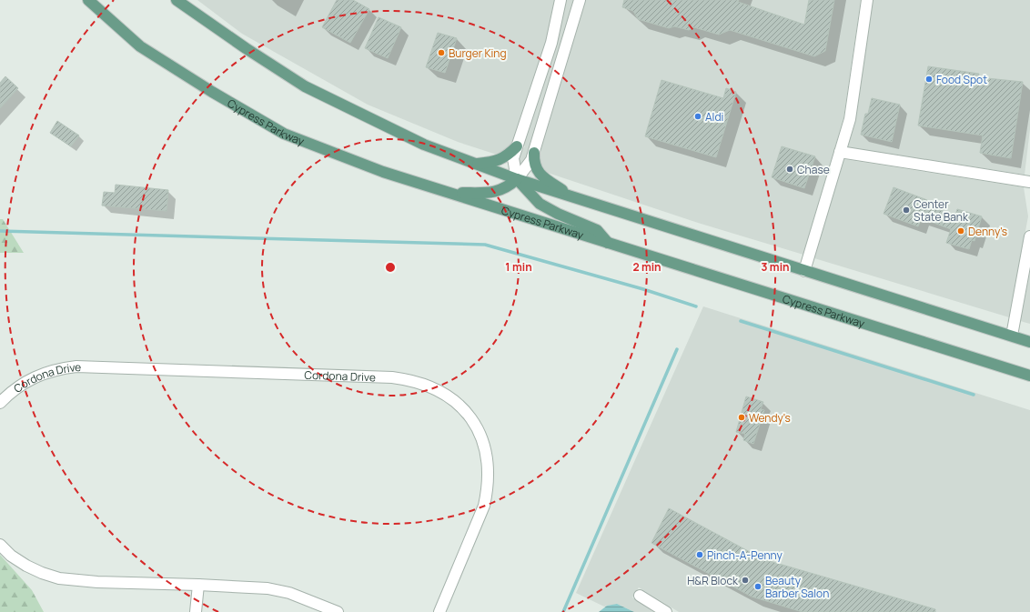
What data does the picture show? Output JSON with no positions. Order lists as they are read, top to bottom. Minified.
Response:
{"streets":{"main road":["Cypress Parkway"],"street":["Cordona Drive"]},"places":["Burger King","Food Spot","Aldi","Chase","Center State Bank","Denny's","Wendy's","Pinch-A-Penny","H&R Block","Beauty Barber Salon"],"rings":["1 min","2 min","3 min"]}
